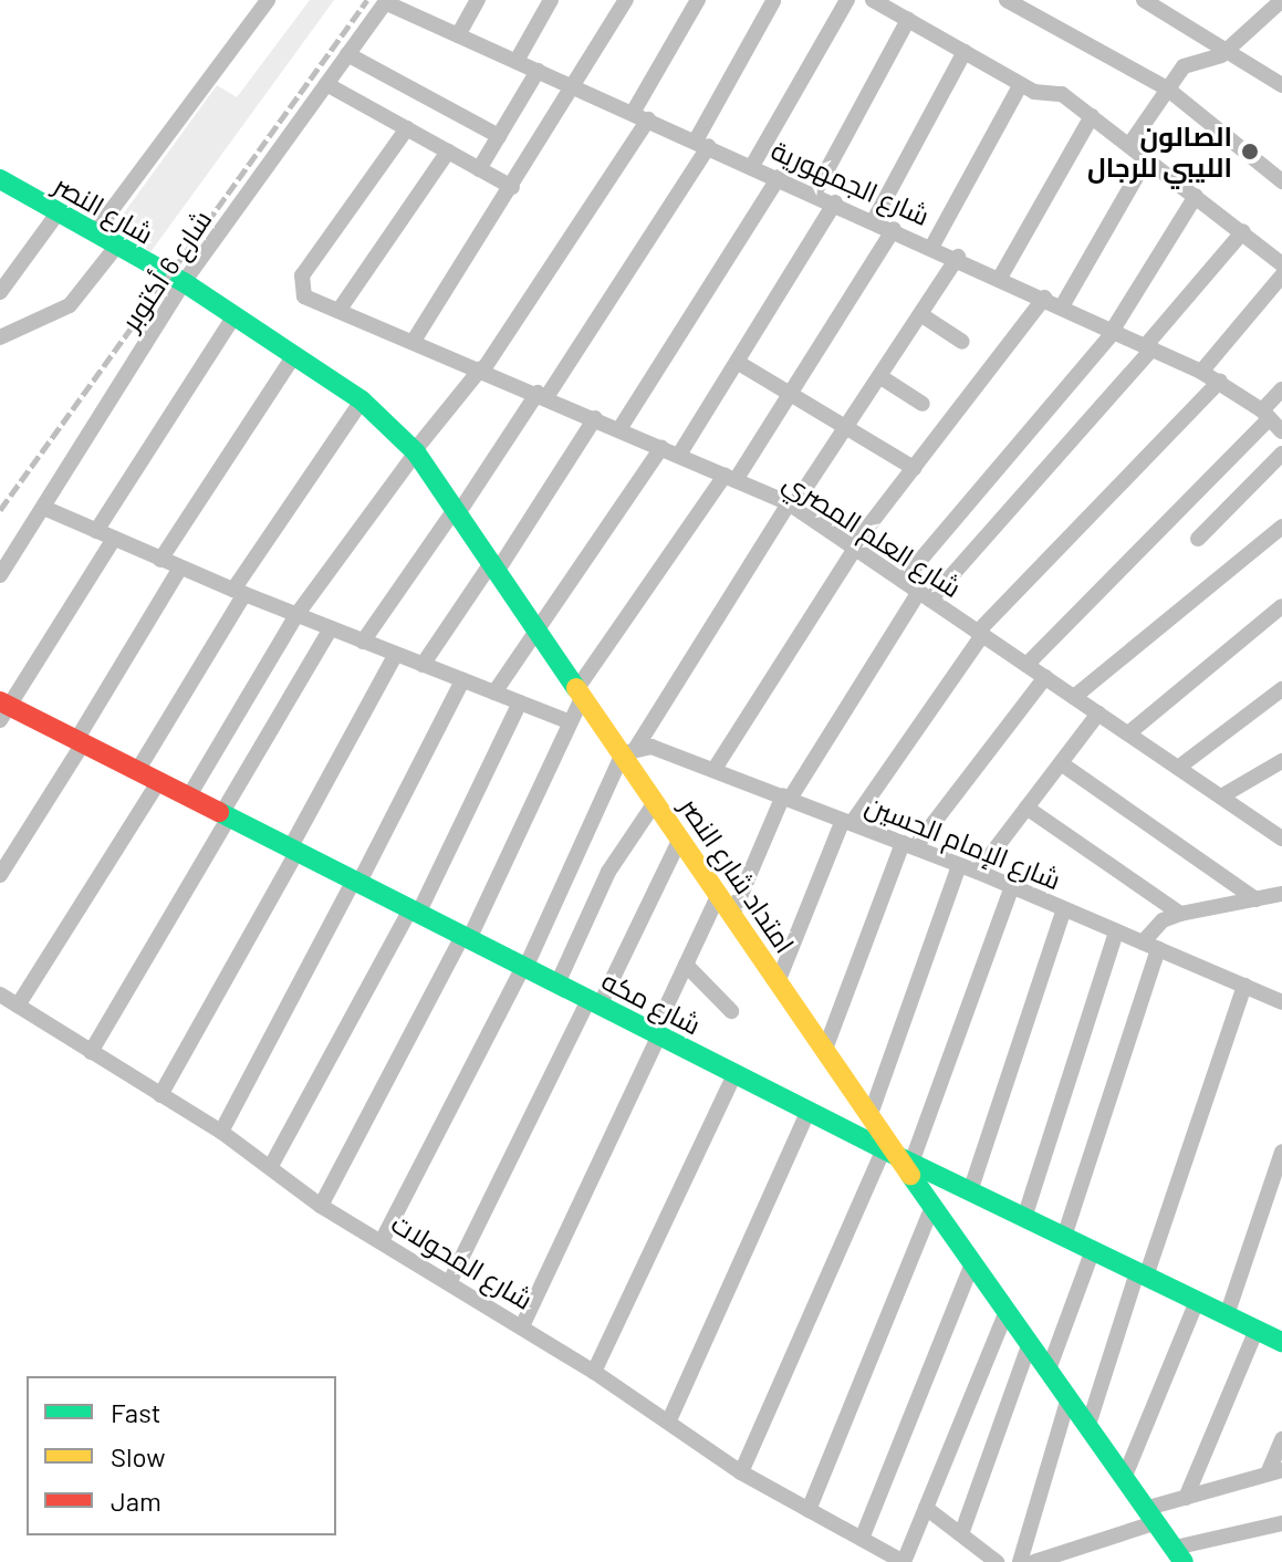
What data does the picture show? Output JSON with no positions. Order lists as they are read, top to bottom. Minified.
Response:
{"streets":{"street":["شارع الجمهورية","شارع النصر","شارع 6 أكتوبر","شارع العلم المصري","شارع الإمام الحسين","امتداد شارع النصر","شارع مكه","شارع المحولات"]},"crossings":[["شارع الجمهورية","شارع 6 أكتوبر"],["شارع النصر","شارع 6 أكتوبر"],["شارع النصر","امتداد شارع النصر"],["شارع 6 أكتوبر","امتداد شارع النصر"],["شارع الإمام الحسين","امتداد شارع النصر"],["امتداد شارع النصر","شارع مكه"]],"places":["الصالون الليبي للرجال"],"legend":["Fast","Slow","Jam"]}
